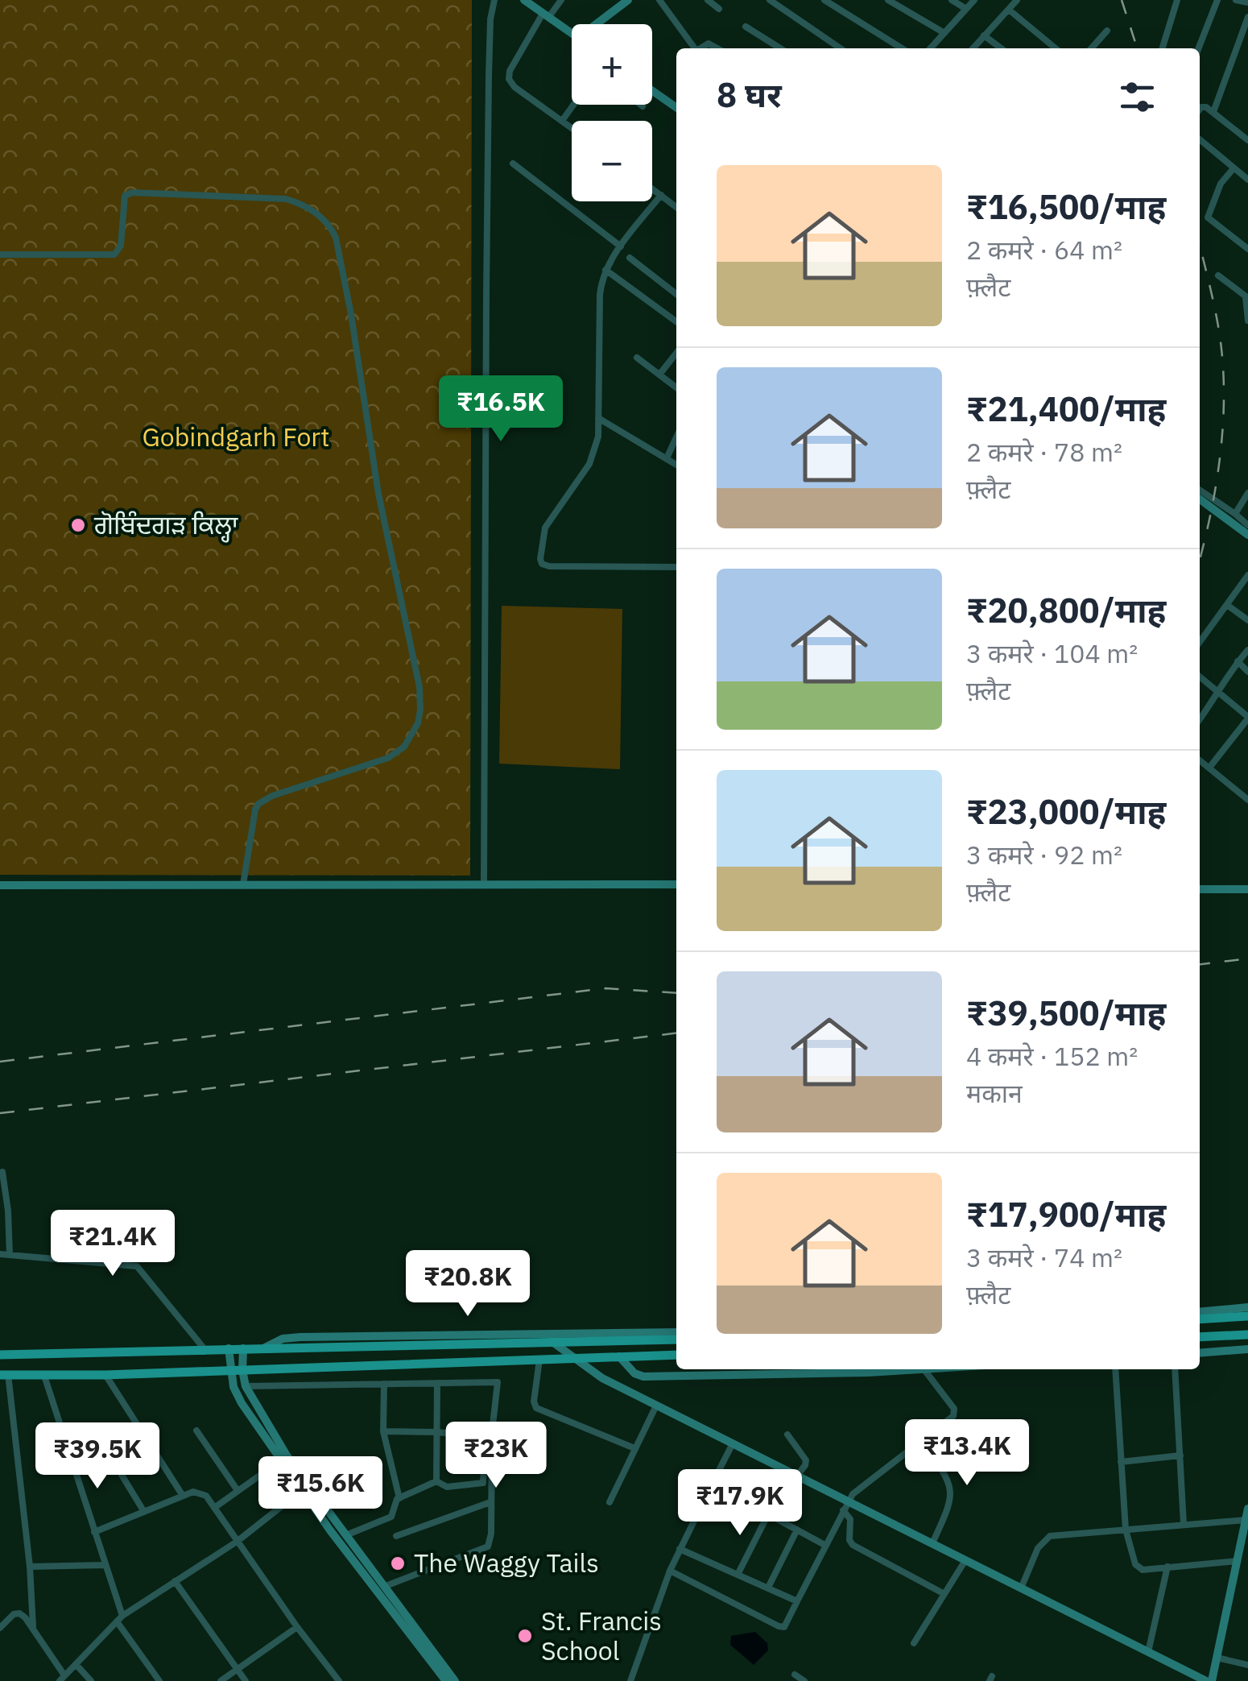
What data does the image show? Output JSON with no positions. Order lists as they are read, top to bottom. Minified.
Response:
{"parks":["Gobindgarh Fort"],"places":["ਗੋਬਿੰਦਗੜ ਕਿਲ੍ਹਾ","The Waggy Tails","St. Francis School"],"page":{"map_buttons":["+","−"],"heading":"8 घर","list":[{"name":"₹16,500/माह","note":"2 कमरे · 64 m² · फ़्लैट"},{"name":"₹21,400/माह","note":"2 कमरे · 78 m² · फ़्लैट"},{"name":"₹20,800/माह","note":"3 कमरे · 104 m² · फ़्लैट"},{"name":"₹23,000/माह","note":"3 कमरे · 92 m² · फ़्लैट"},{"name":"₹39,500/माह","note":"4 कमरे · 152 m² · मकान"},{"name":"₹17,900/माह","note":"3 कमरे · 74 m² · फ़्लैट"}],"price":["₹16.5K","₹21.4K","₹20.8K","₹13.4K","₹23K","₹39.5K","₹15.6K","₹17.9K"]}}
